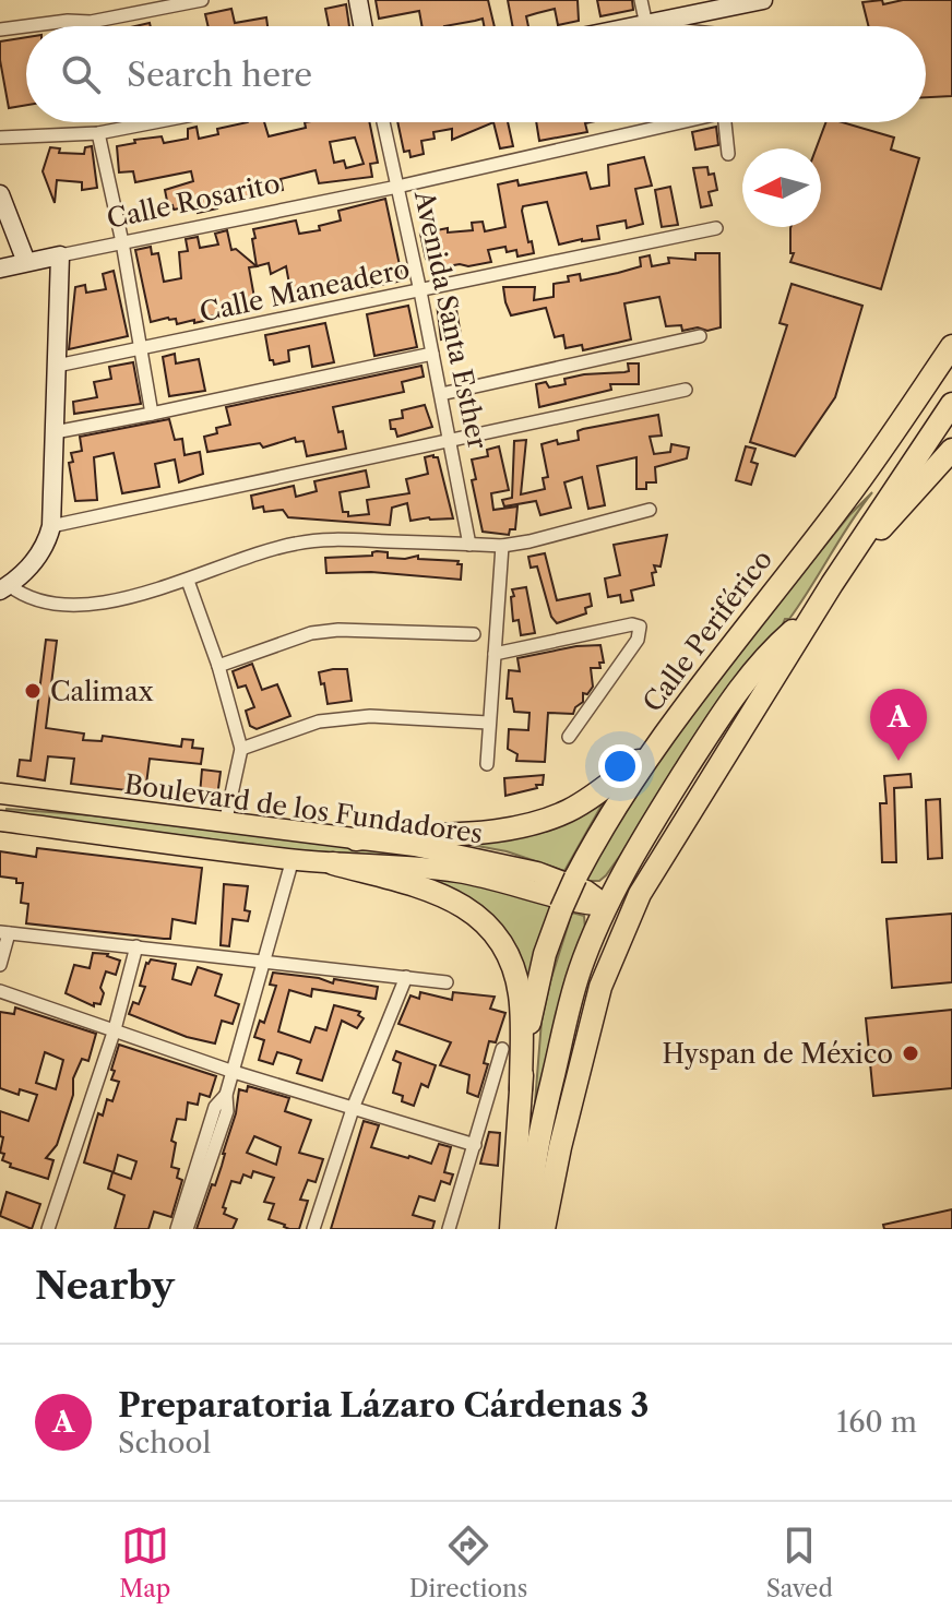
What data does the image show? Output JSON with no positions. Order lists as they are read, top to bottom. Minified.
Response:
{"streets":{"highway":["Calle Periférico"],"main road":["Boulevard de los Fundadores"],"street":["Calle Rosarito","Calle Maneadero","Avenida Santa Esther"]},"crossings":[["Calle Rosarito","Avenida Santa Esther"],["Calle Maneadero","Avenida Santa Esther"]],"places":["Calimax","Hyspan de México"],"north":"left","page":{"search":"Search here","pins":"A","heading":"Nearby","list":[{"mark":"A","name":"Preparatoria Lázaro Cárdenas 3","note":"School","value":"160 m"}],"nav":["Map","Directions","Saved"]}}
